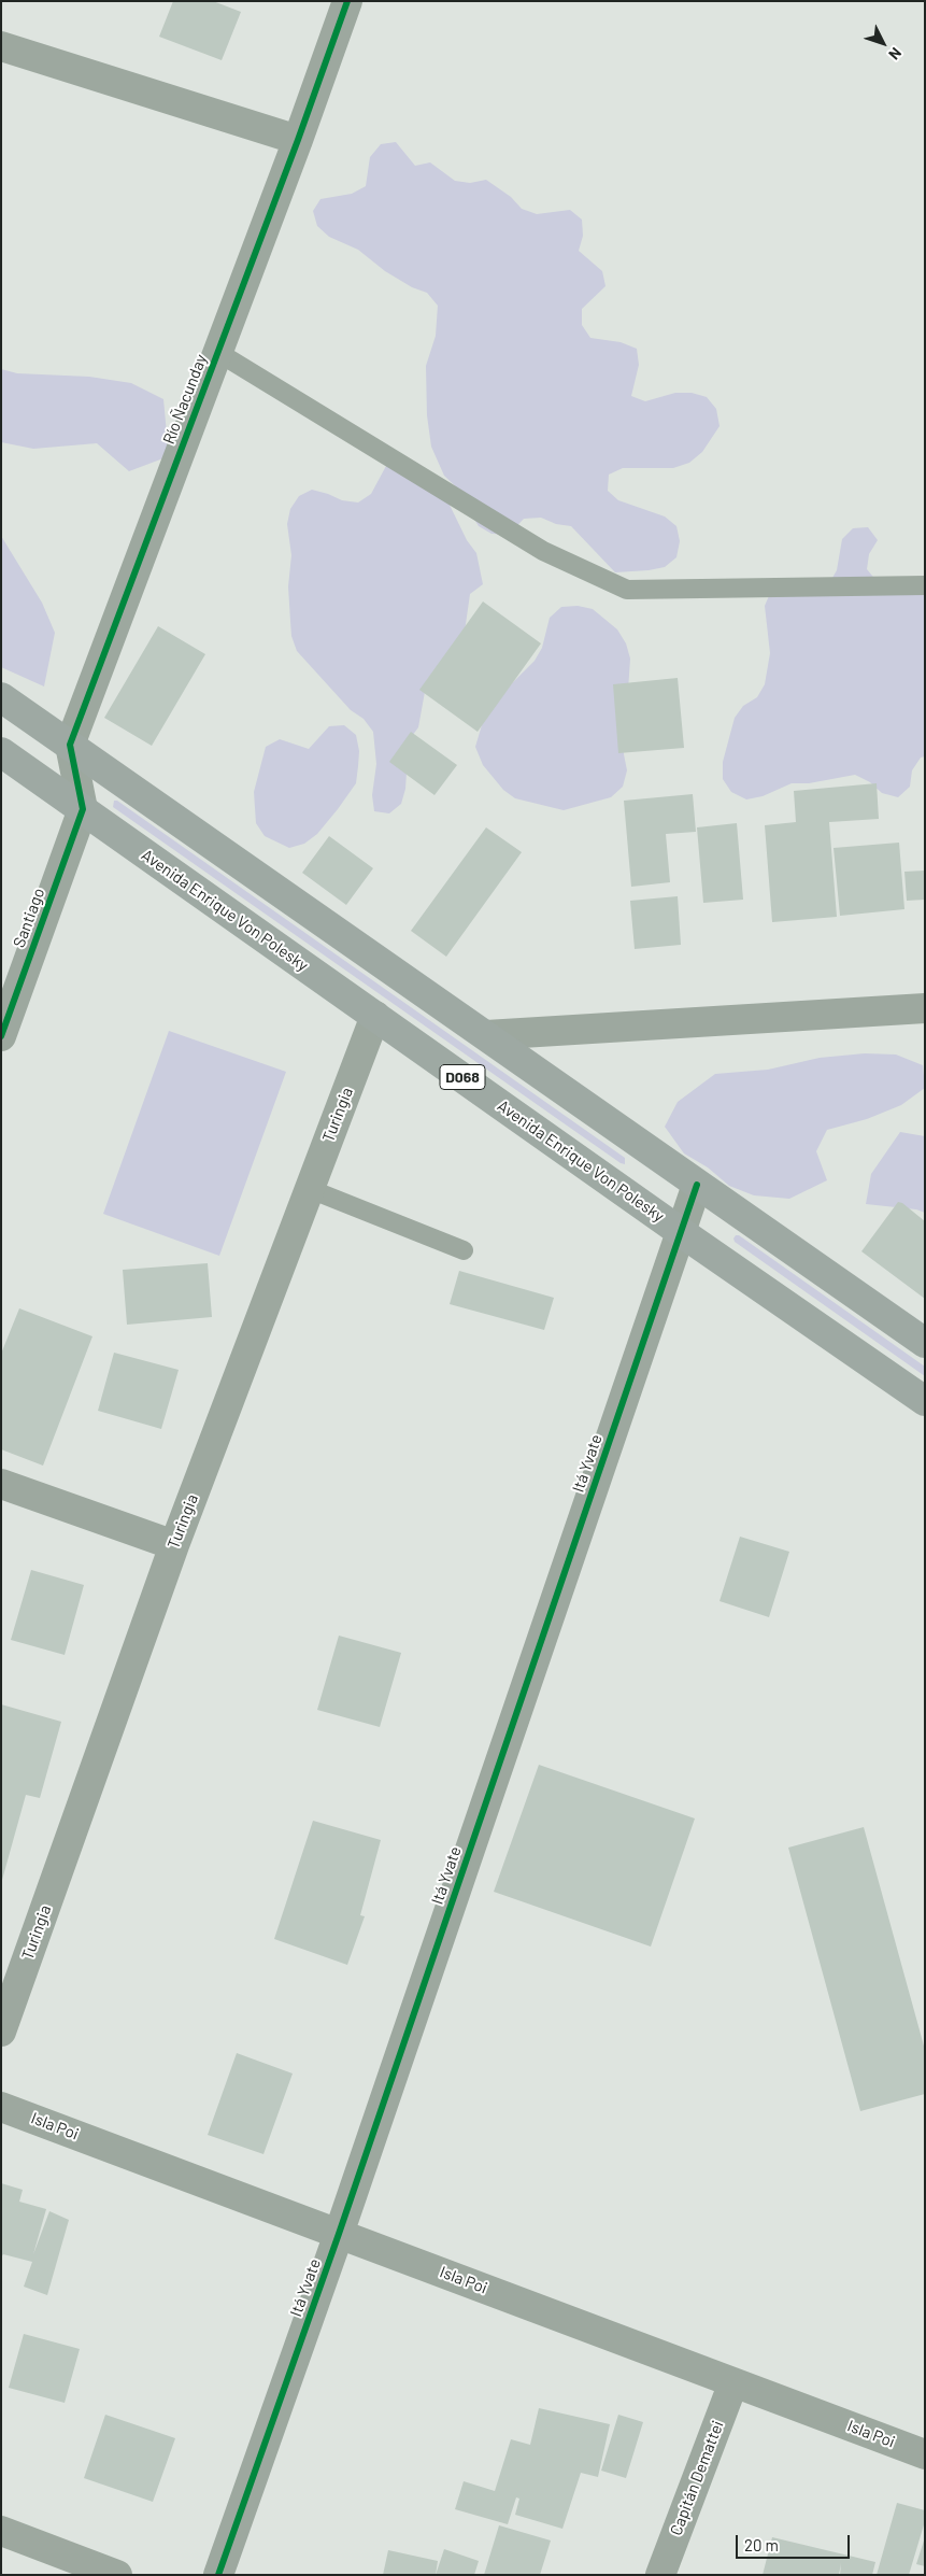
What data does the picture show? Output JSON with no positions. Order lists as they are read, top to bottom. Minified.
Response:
{"streets":{"main road":["Avenida Enrique Von Polesky","D068"],"street":["Río Ñacunday","Santiago","Turingia","Itá Yvate","Isla Poi","Capitán Demattei"]},"crossings":[["Avenida Enrique Von Polesky","Santiago"],["Avenida Enrique Von Polesky","Turingia"],["Avenida Enrique Von Polesky","Itá Yvate"],["Itá Yvate","Isla Poi"],["Isla Poi","Capitán Demattei"]],"scale_bar":"20 m","north":"bottom right"}
